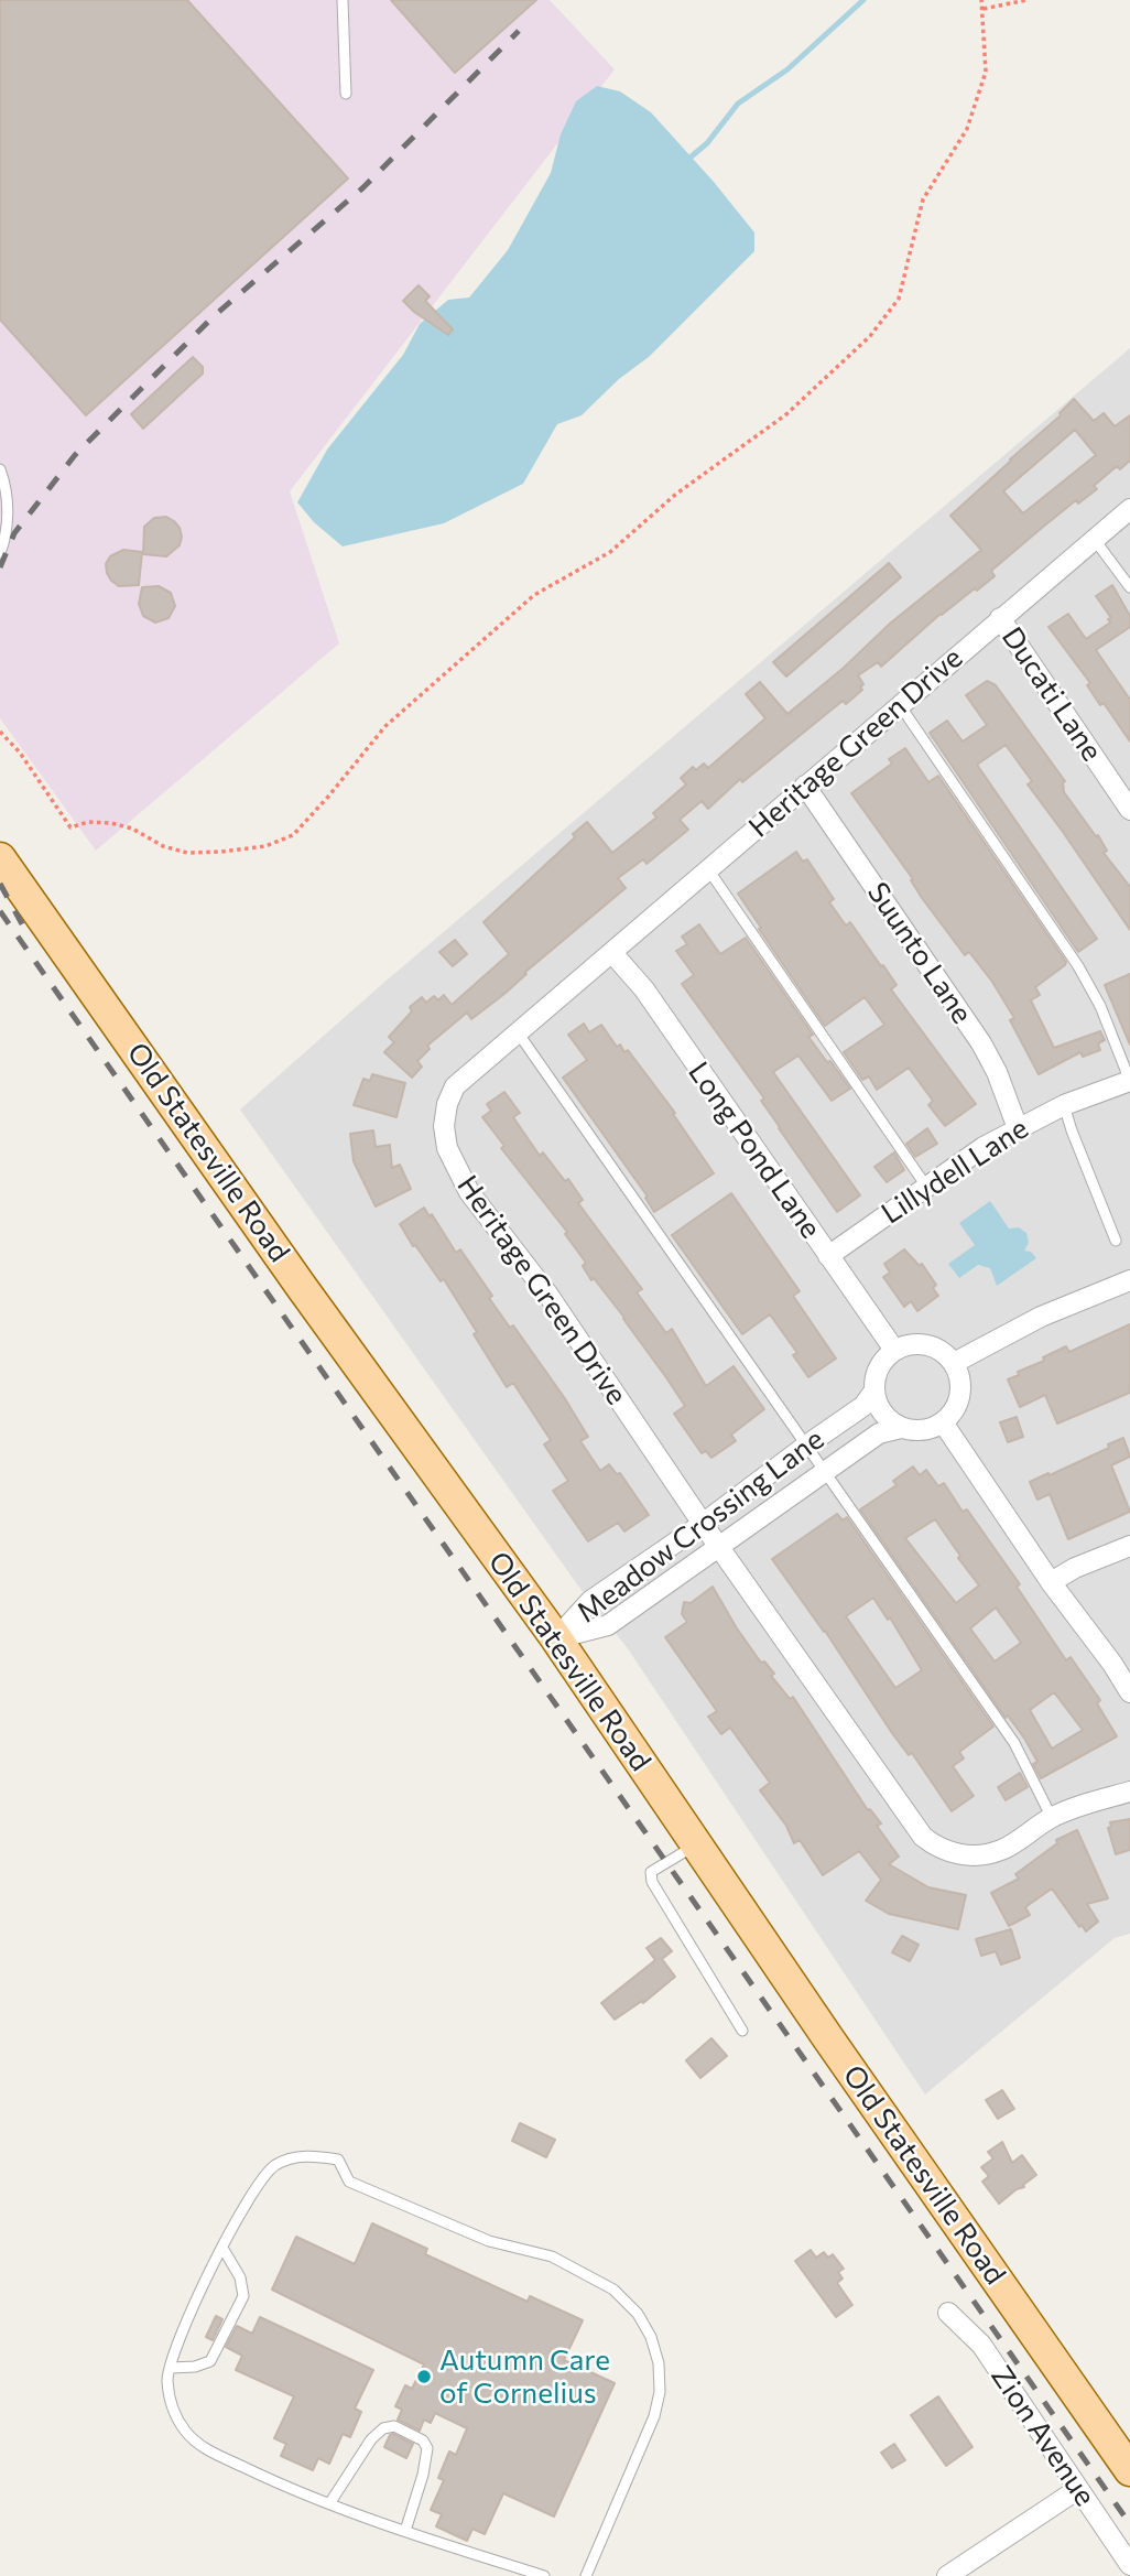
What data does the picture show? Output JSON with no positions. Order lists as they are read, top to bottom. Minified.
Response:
{"streets":{"main road":["Old Statesville Road"],"street":["Ducati Lane","Heritage Green Drive","Suunto Lane","Long Pond Lane","Lillydell Lane","Meadow Crossing Lane","Zion Avenue"]},"crossings":[["Ducati Lane","Heritage Green Drive"],["Heritage Green Drive","Suunto Lane"],["Heritage Green Drive","Long Pond Lane"],["Heritage Green Drive","Meadow Crossing Lane"],["Suunto Lane","Lillydell Lane"],["Long Pond Lane","Lillydell Lane"],["Long Pond Lane","Meadow Crossing Lane"],["Old Statesville Road","Meadow Crossing Lane"]],"places":["Autumn Care of Cornelius"]}
